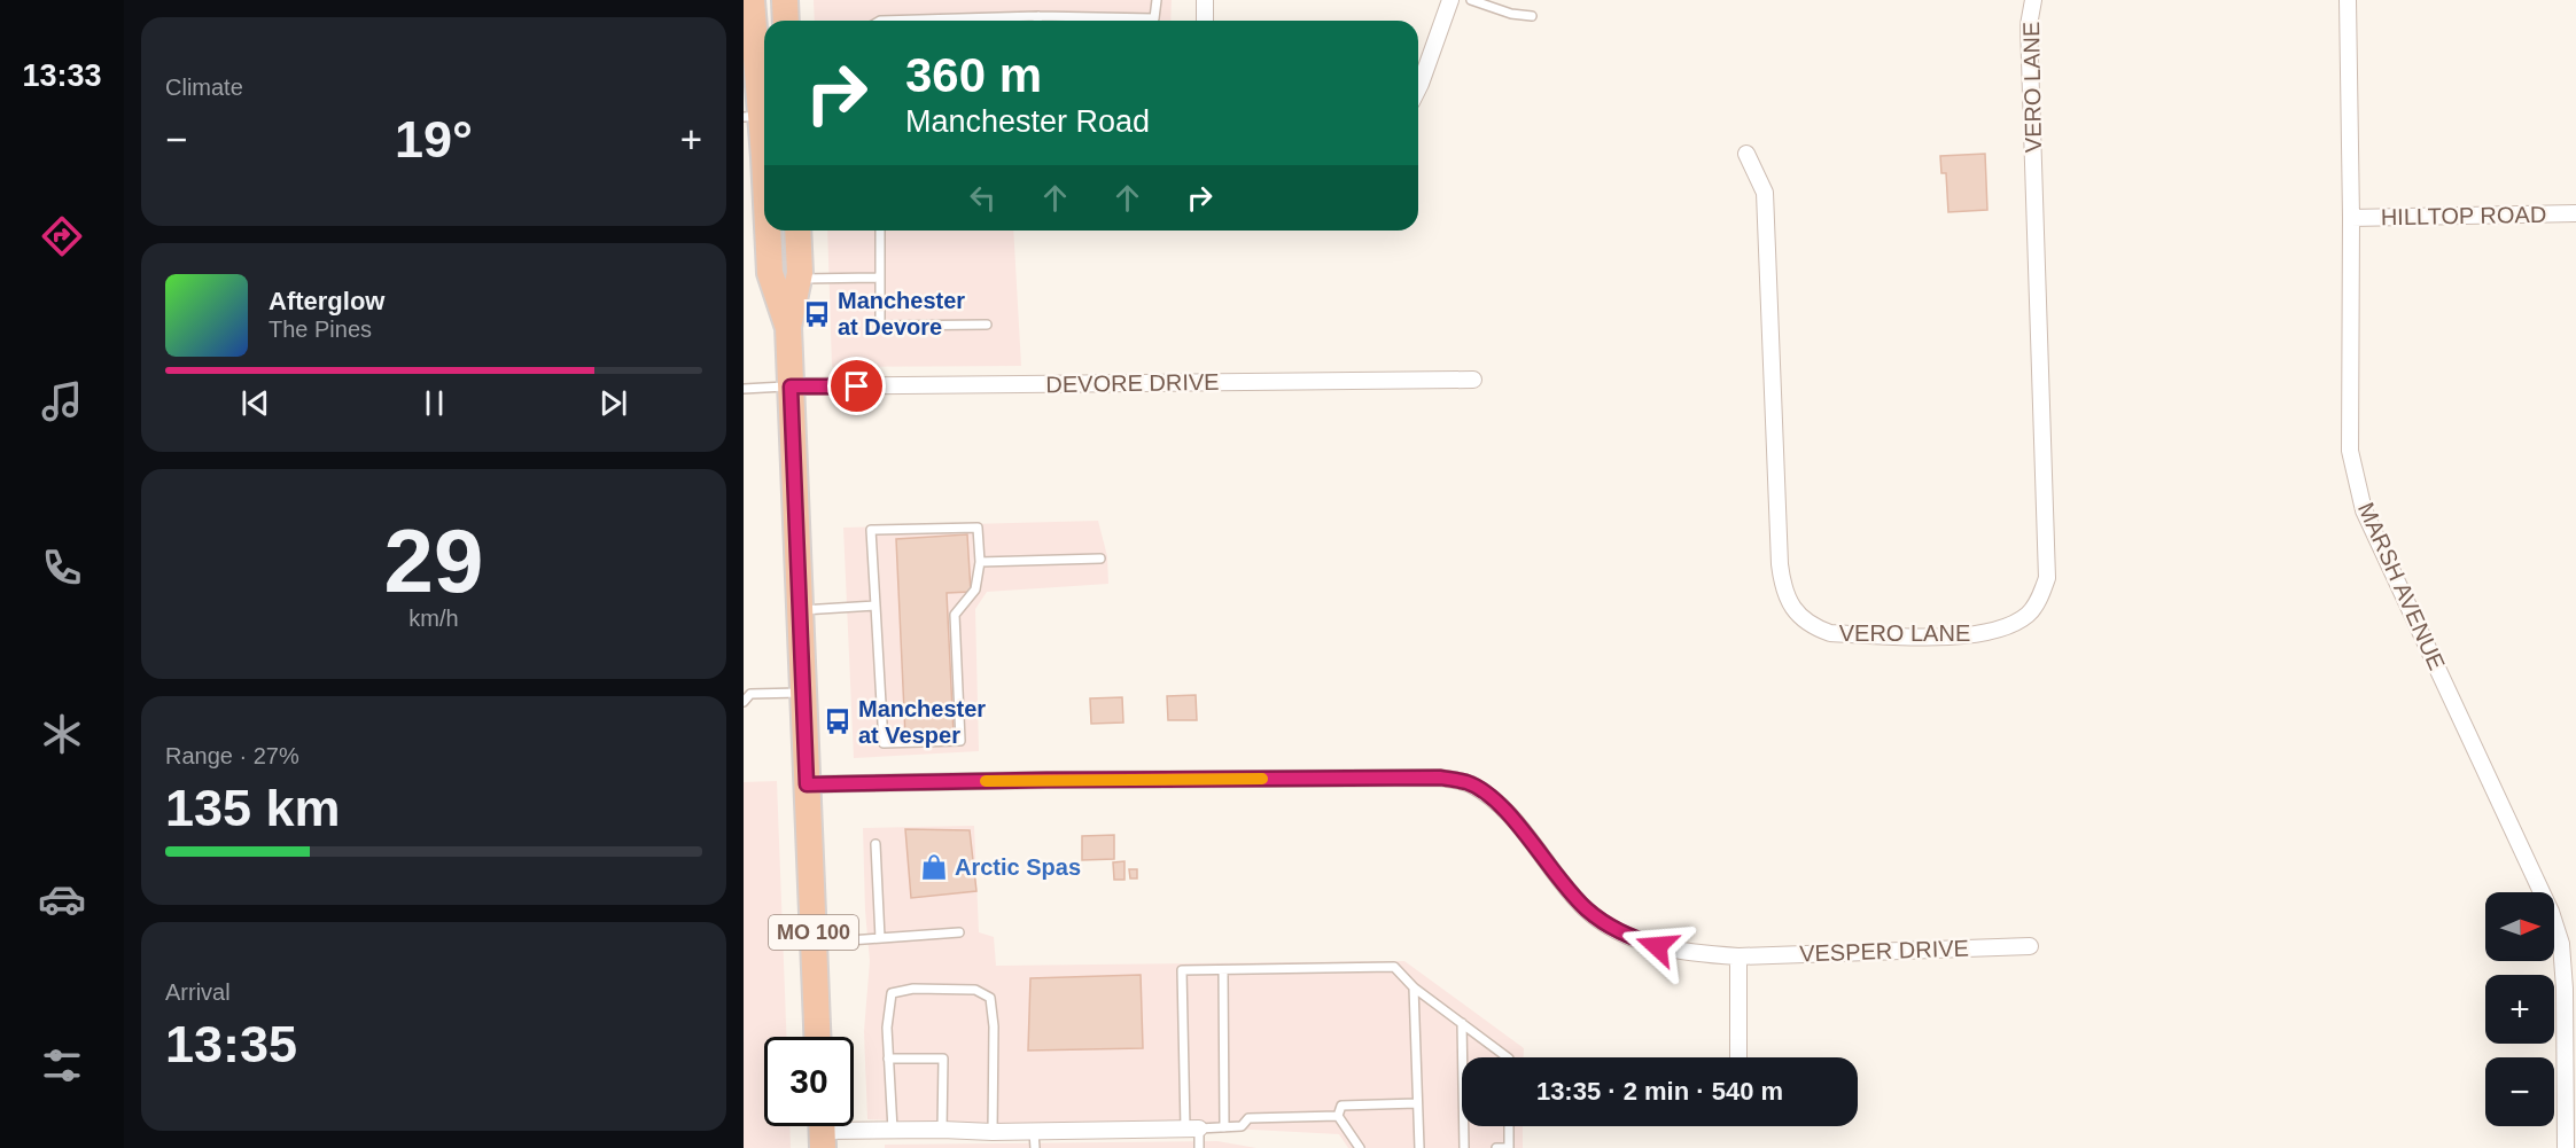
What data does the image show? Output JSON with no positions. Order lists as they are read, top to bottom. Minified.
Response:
{"streets":{"highway":["MO 100"],"street":["VERO LANE","HILLTOP ROAD","DEVORE DRIVE","MARSH AVENUE","VESPER DRIVE"]},"crossings":[["HILLTOP ROAD","MARSH AVENUE"],["DEVORE DRIVE","MO 100"],["MO 100","VESPER DRIVE"]],"places":{"bus stop":["Manchester at Devore","Manchester at Vesper"],"shop":["Arctic Spas"]},"north":"right","page":{"tabs":"13:33","tile":["Climate",["29","km/h"],["Range · 27%","135 km"],["Arrival","13:35"]],"turn":["360 m","Manchester Road"],"heat":["−","19°","+"],"song":["Afterglow","The Pines"],"map_buttons":["+","−"],"limit":"30","trip":"13:35 · 2 min · 540 m"}}
